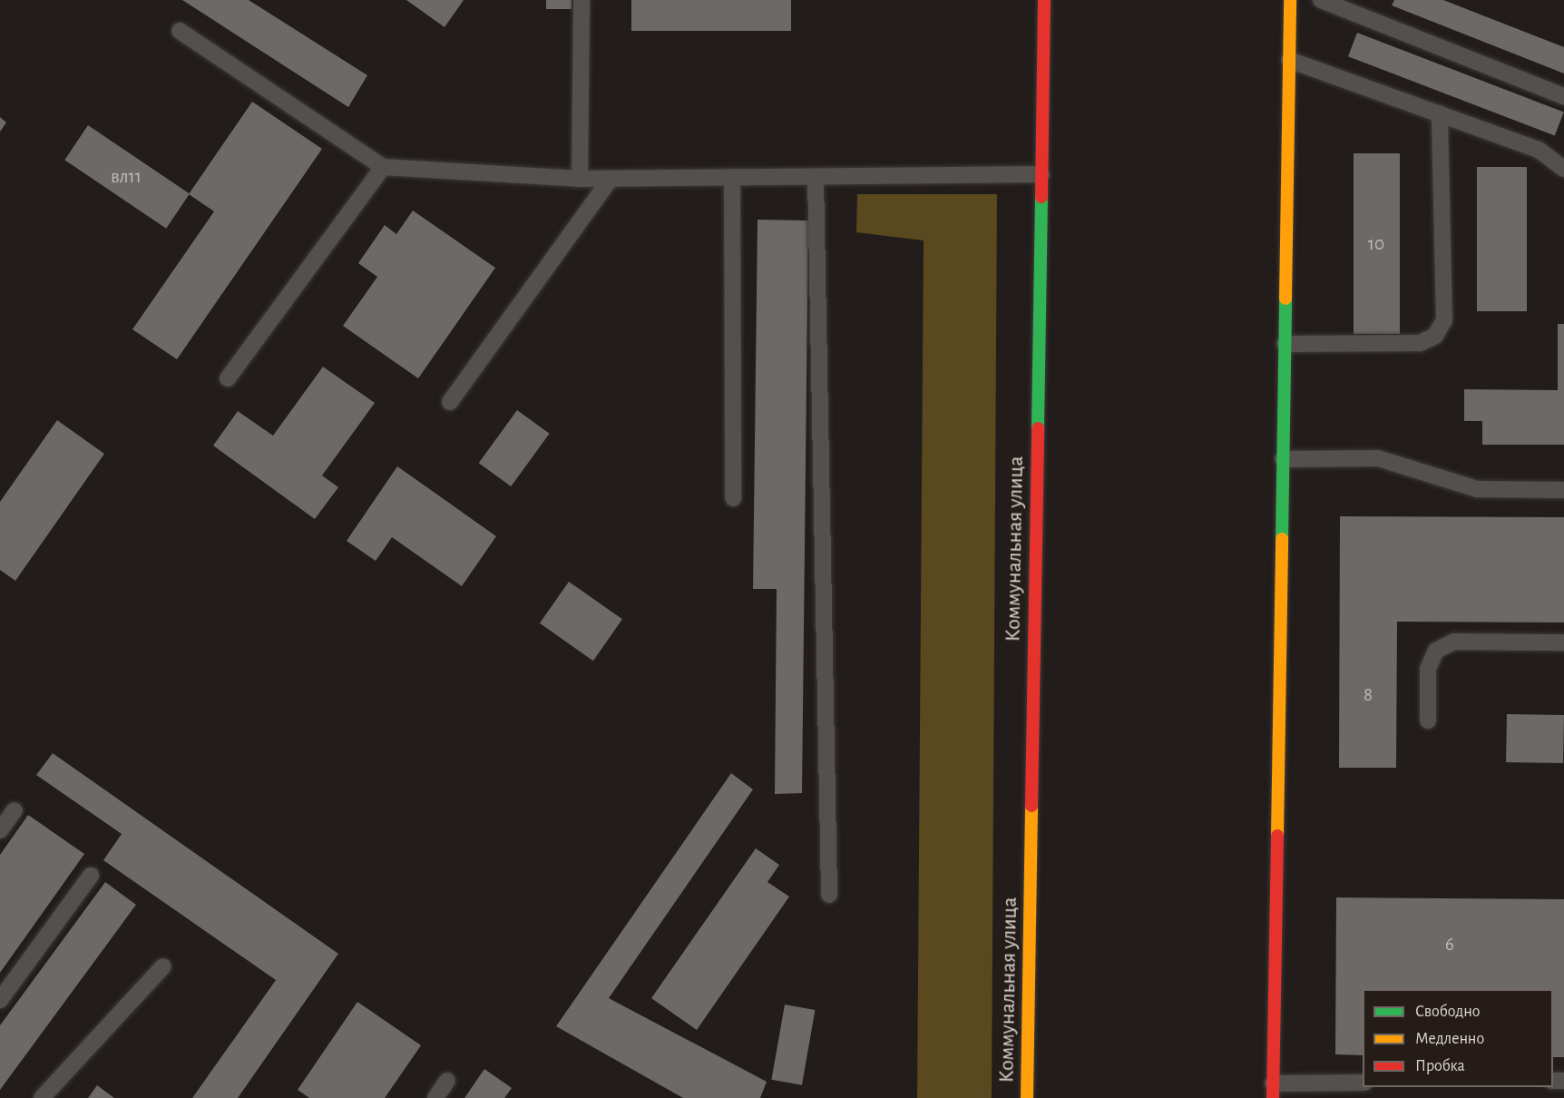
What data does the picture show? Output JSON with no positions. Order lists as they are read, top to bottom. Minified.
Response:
{"streets":{"main road":["Коммунальная улица"]},"house_numbers":["вл11","10","8","6"],"legend":["Свободно","Медленно","Пробка"]}
